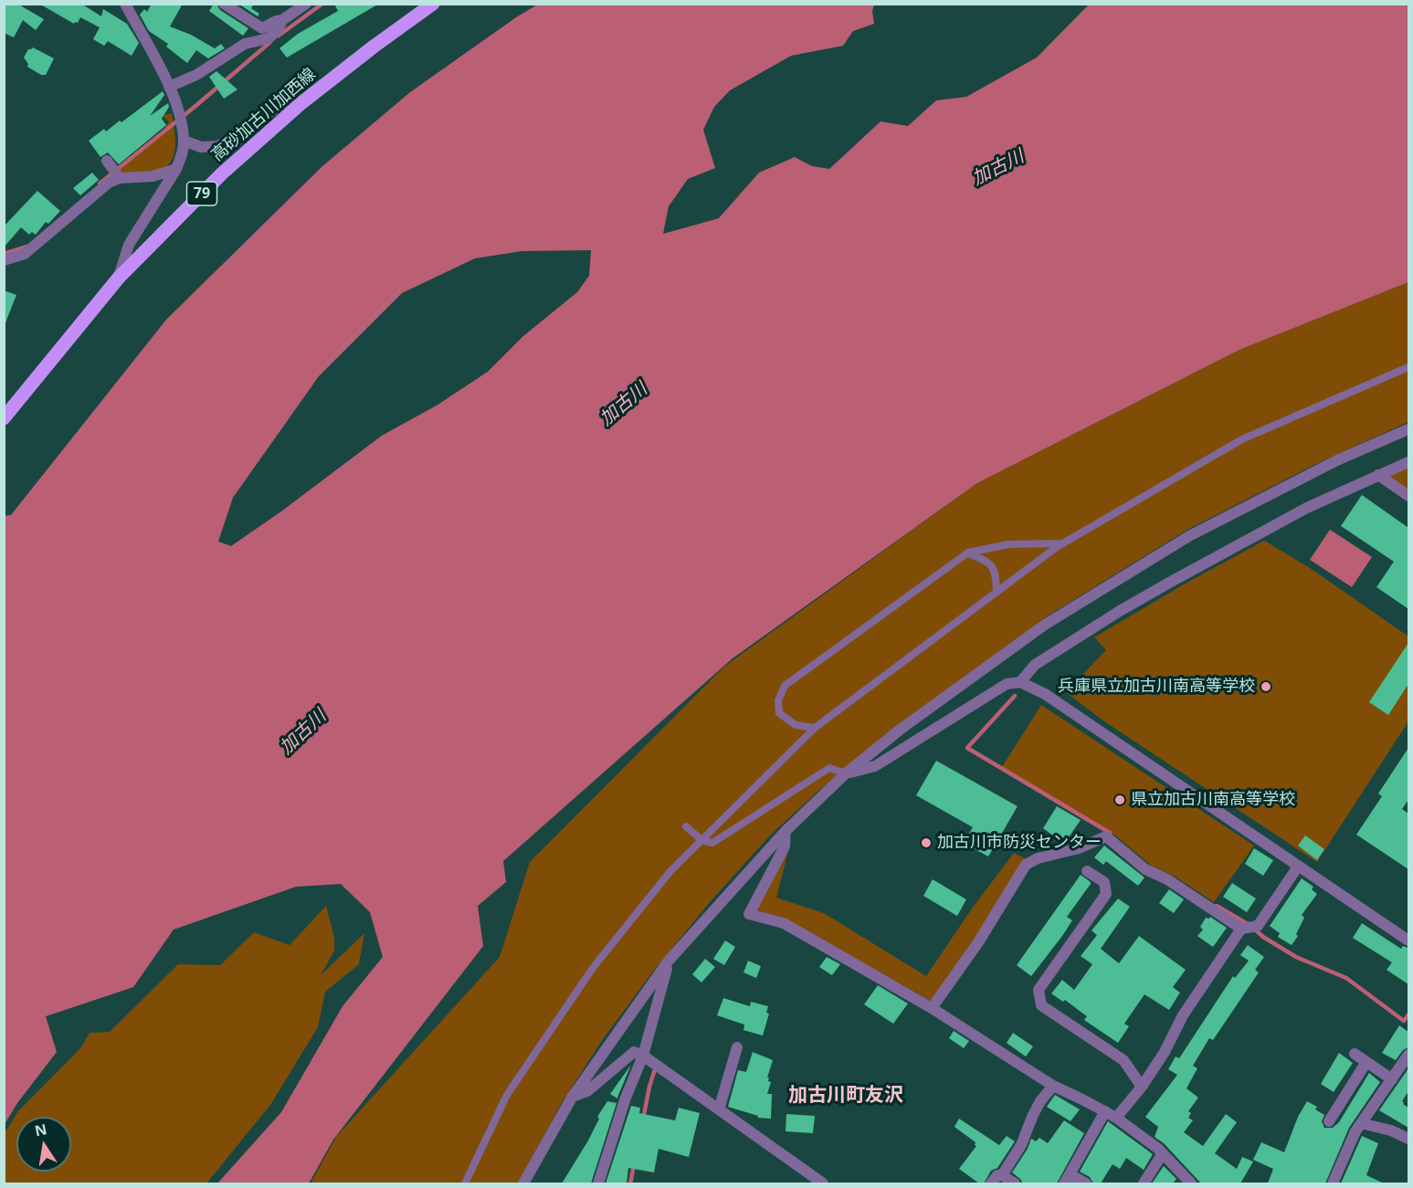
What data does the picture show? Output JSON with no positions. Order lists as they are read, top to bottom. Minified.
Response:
{"streets":{"main road":["高砂加古川加西線","79"]},"districts":["加古川町友沢"],"water":["加古川"],"places":["兵庫県立加古川南高等学校","県立加古川南高等学校","加古川市防災センター"],"north":"top"}
